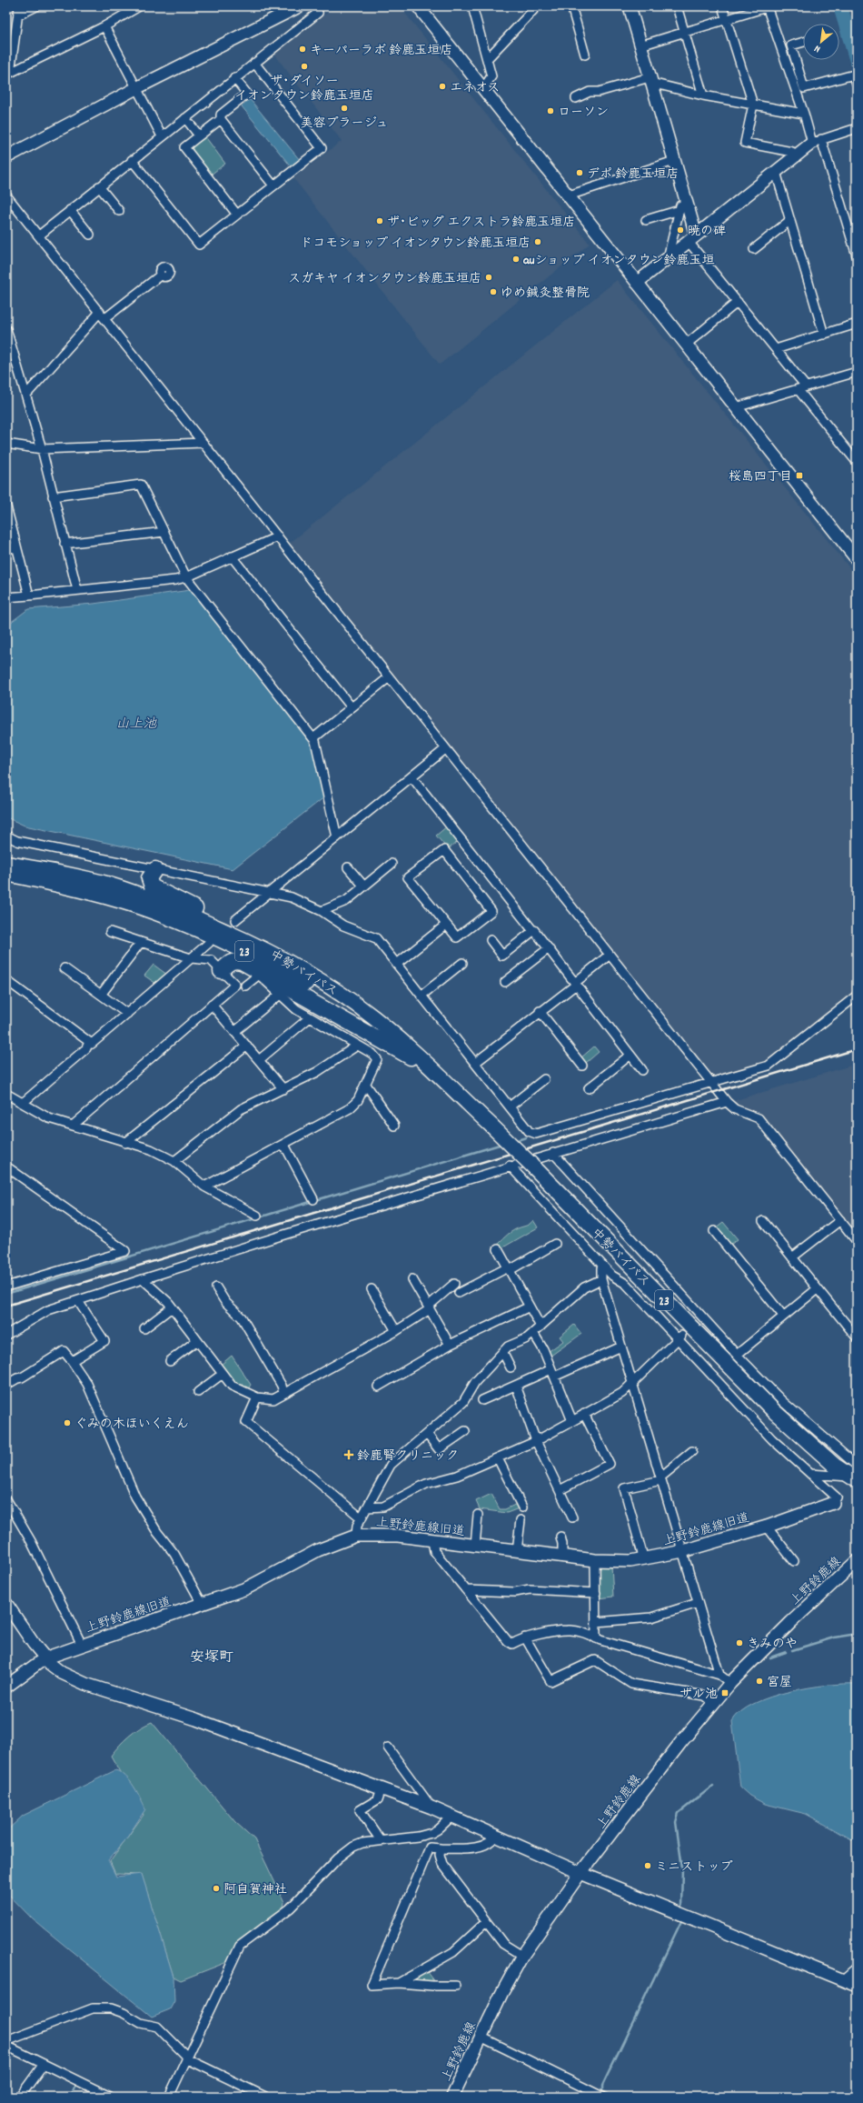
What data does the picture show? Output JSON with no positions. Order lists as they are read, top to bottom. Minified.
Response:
{"streets":{"highway":["23","中勢バイパス"],"street":["上野鈴鹿線旧道","上野鈴鹿線"]},"districts":["安塚町"],"water":["山上池"],"places":{"other":["キーパーラボ 鈴鹿玉垣店","ザ･ダイソー イオンタウン鈴鹿玉垣店","エネオス","美容プラージュ","ローソン","デポ 鈴鹿玉垣店","ザ･ビッグ エクストラ鈴鹿玉垣店","暁の碑","ドコモショップ イオンタウン鈴鹿玉垣店","auショップ イオンタウン鈴鹿玉垣","スガキヤ イオンタウン鈴鹿玉垣店","ゆめ鍼灸整骨院","ぐみの木ほいくえん","きみのや","宮屋","ミニストップ","阿自賀神社"],"transit":["桜島四丁目","ザル池"],"health":["鈴鹿腎クリニック"]},"north":"bottom left"}
